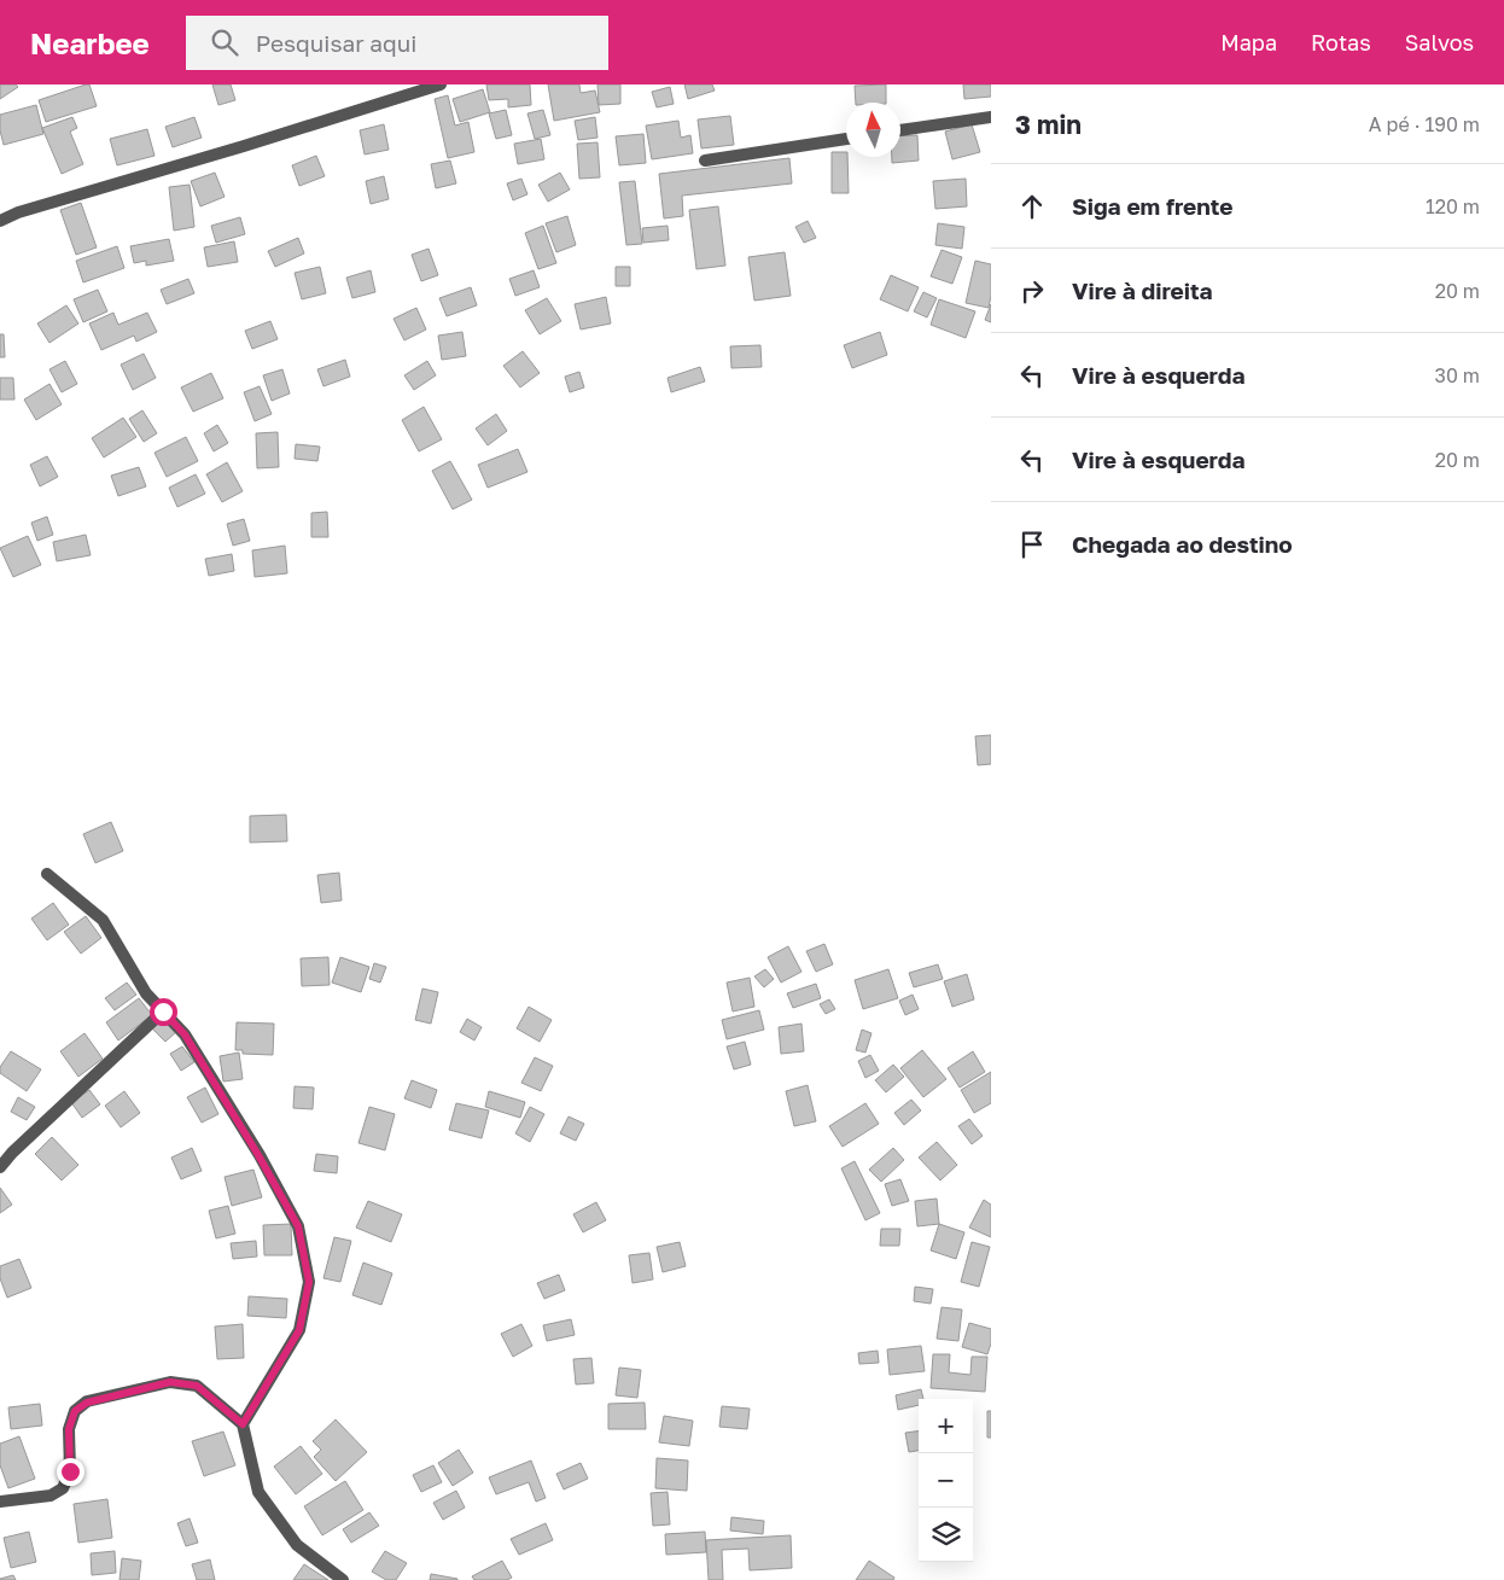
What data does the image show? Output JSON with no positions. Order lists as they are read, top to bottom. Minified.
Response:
{"north":"top","page":{"header":"Nearbee","search":"Pesquisar aqui","nav":["Mapa","Rotas","Salvos"],"heading":["3 min","A pé · 190 m"],"list":[["Siga em frente","120 m"],["Vire à direita","20 m"],["Vire à esquerda","30 m"],["Vire à esquerda","20 m"],"Chegada ao destino"],"map_buttons":["+","−"]}}
